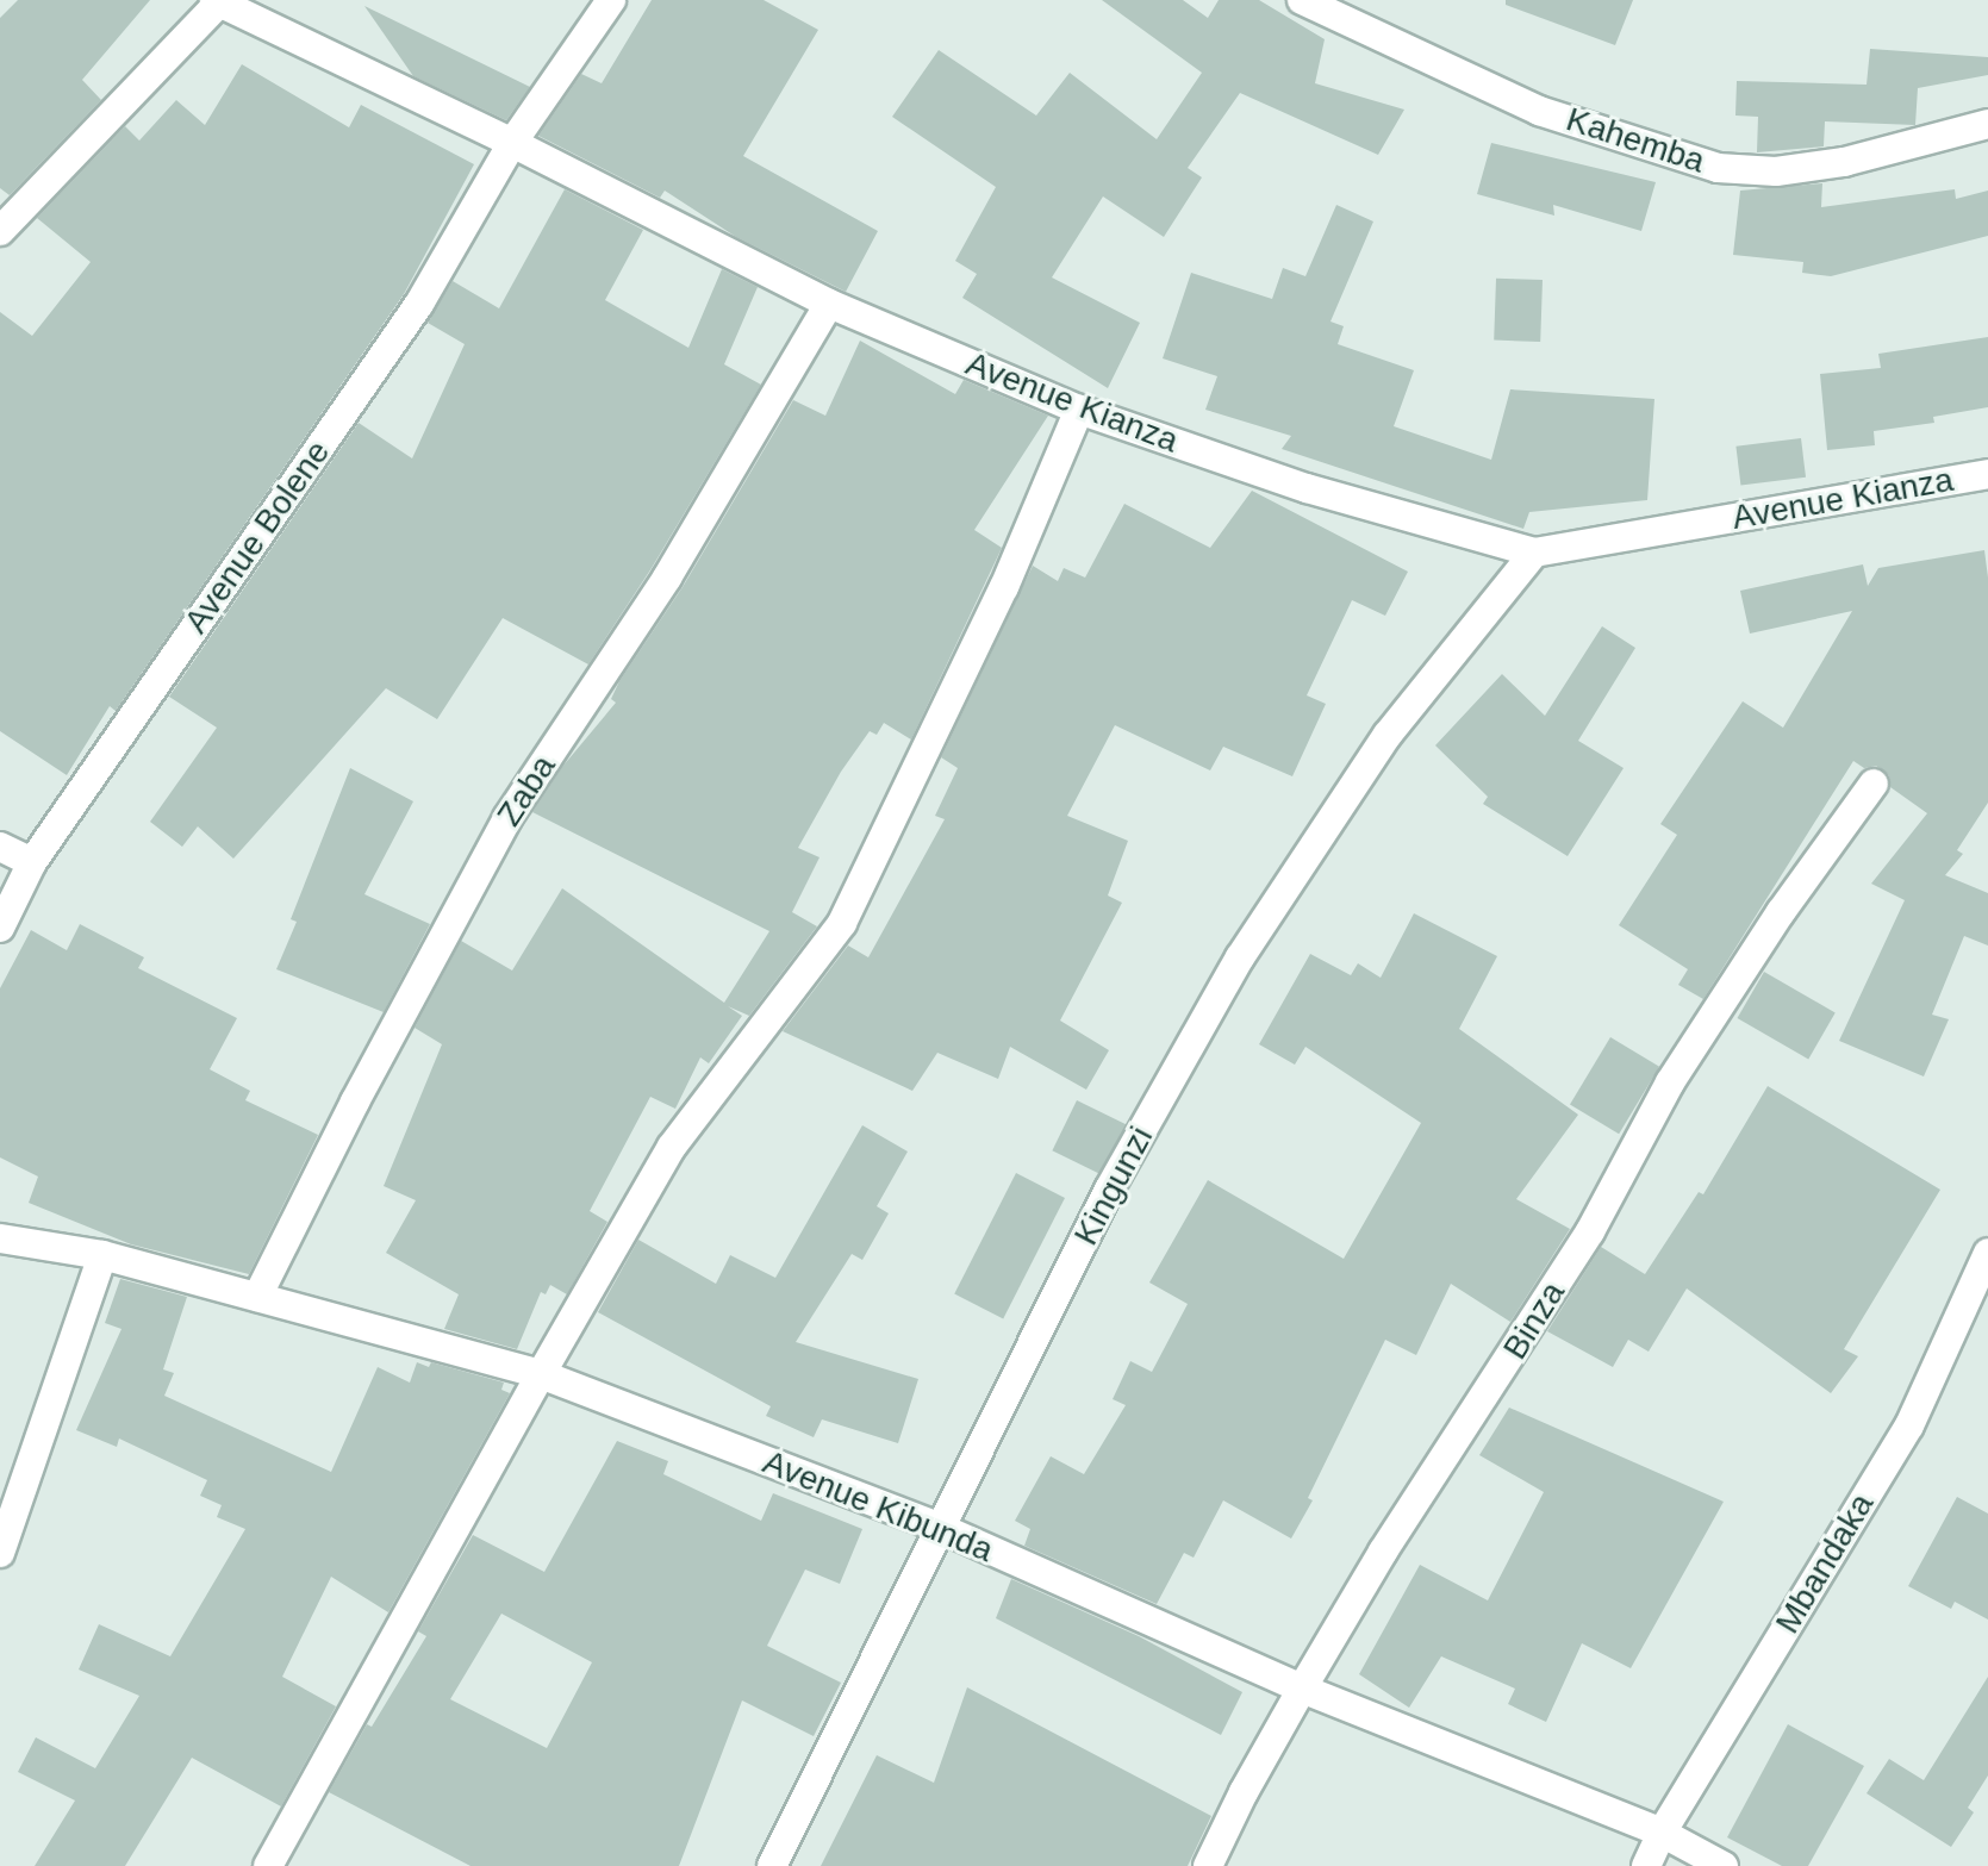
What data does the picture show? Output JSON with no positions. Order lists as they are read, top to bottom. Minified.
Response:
{"streets":{"street":["Kahemba","Avenue Kianza","Avenue Bolene","Zaba","Kingunzi","Binza","Avenue Kibunda","Mbandaka"]},"crossings":[["Avenue Kianza","Avenue Bolene"],["Avenue Kianza","Zaba"],["Avenue Kianza","Kingunzi"],["Zaba","Avenue Kibunda"],["Kingunzi","Avenue Kibunda"],["Binza","Avenue Kibunda"],["Avenue Kibunda","Mbandaka"]]}
